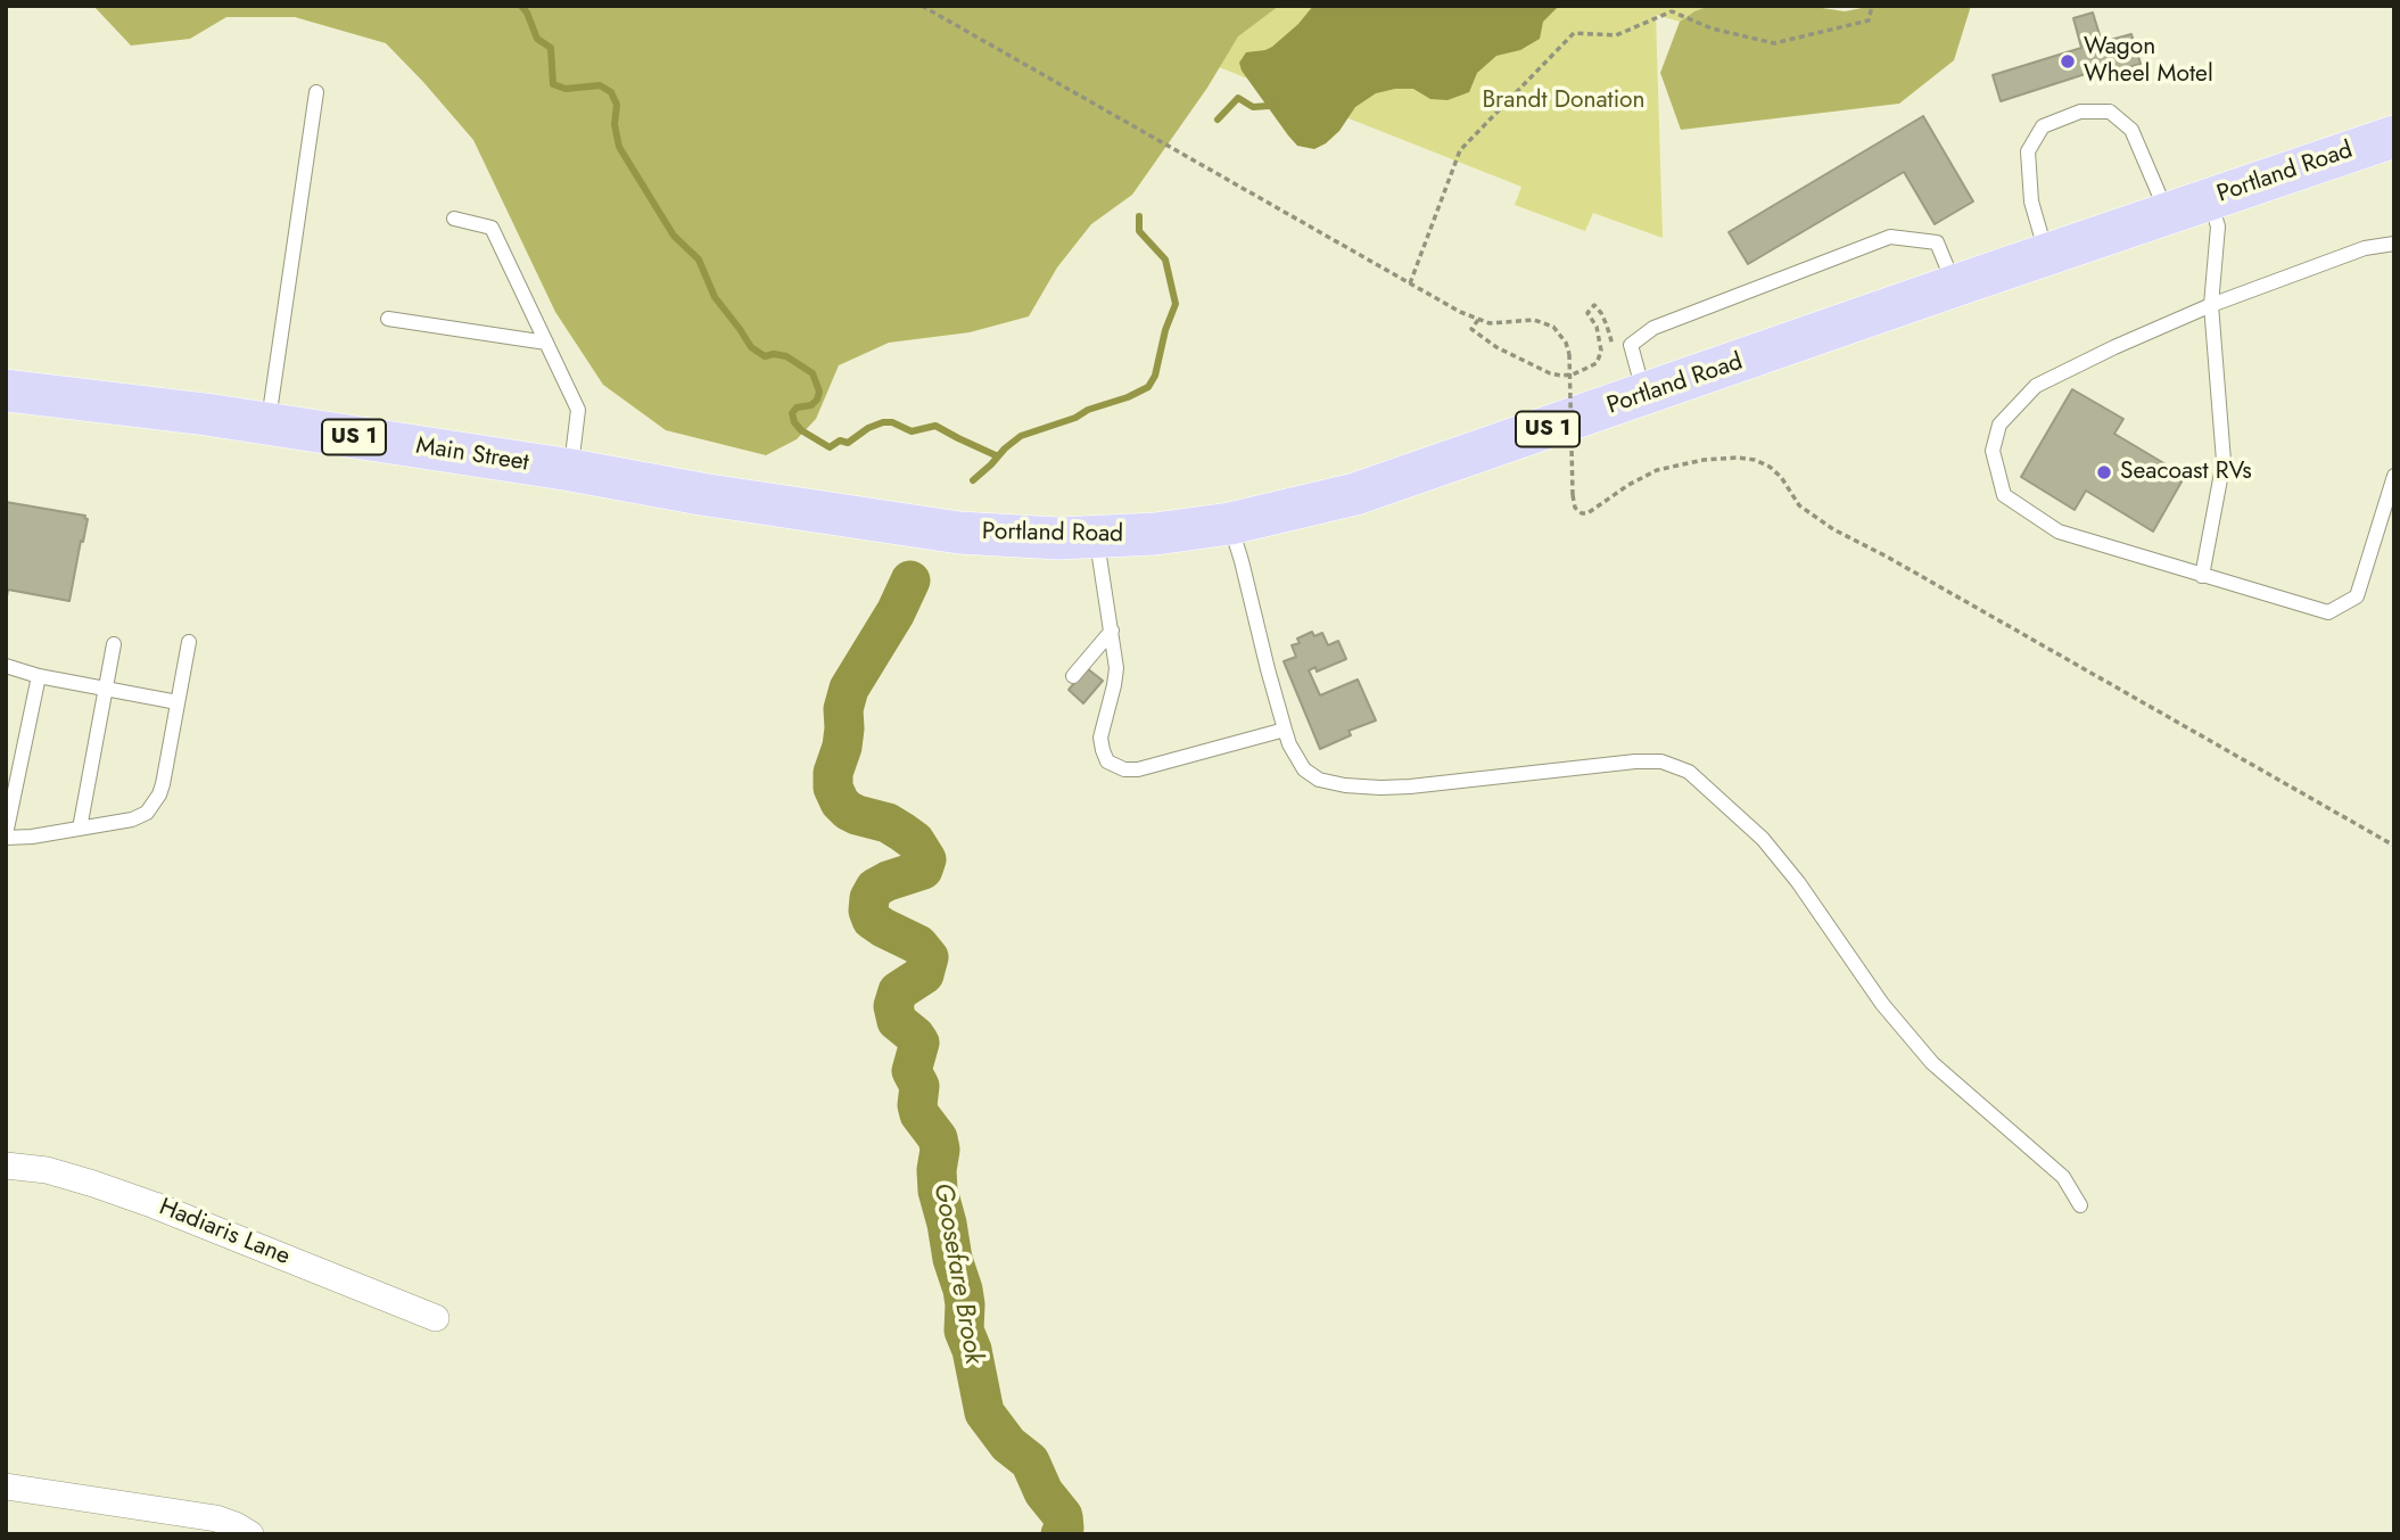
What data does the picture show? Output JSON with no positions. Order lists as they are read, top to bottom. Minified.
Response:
{"streets":{"main road":["Portland Road","US 1","Main Street"],"street":["Hadiaris Lane"]},"crossings":[["Portland Road","Main Street"]],"water":["Goosefare Brook"],"parks":["Brandt Donation"],"places":["Wagon Wheel Motel","Seacoast RVs"]}
